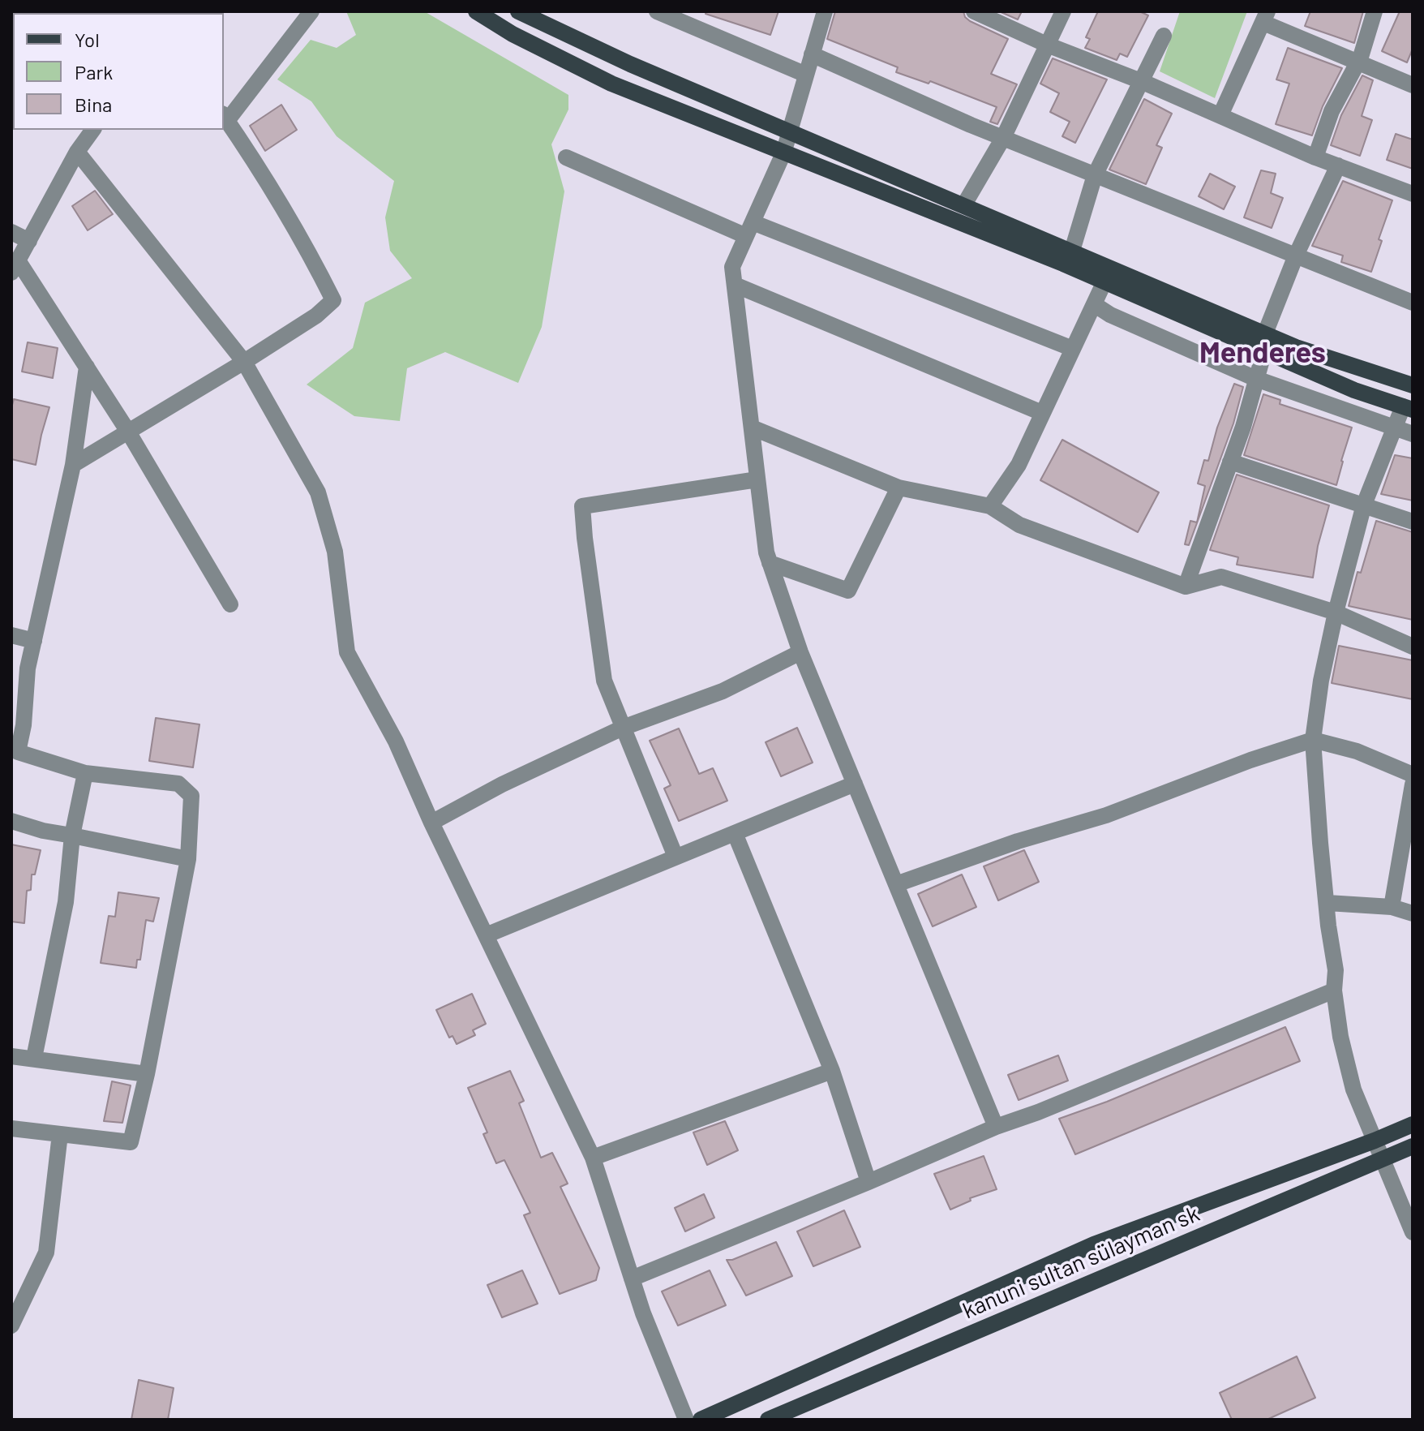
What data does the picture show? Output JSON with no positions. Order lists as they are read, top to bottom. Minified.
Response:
{"streets":{"main road":["kanuni sultan sülayman sk"]},"districts":["Menderes"],"legend":["Yol","Park","Bina"]}
